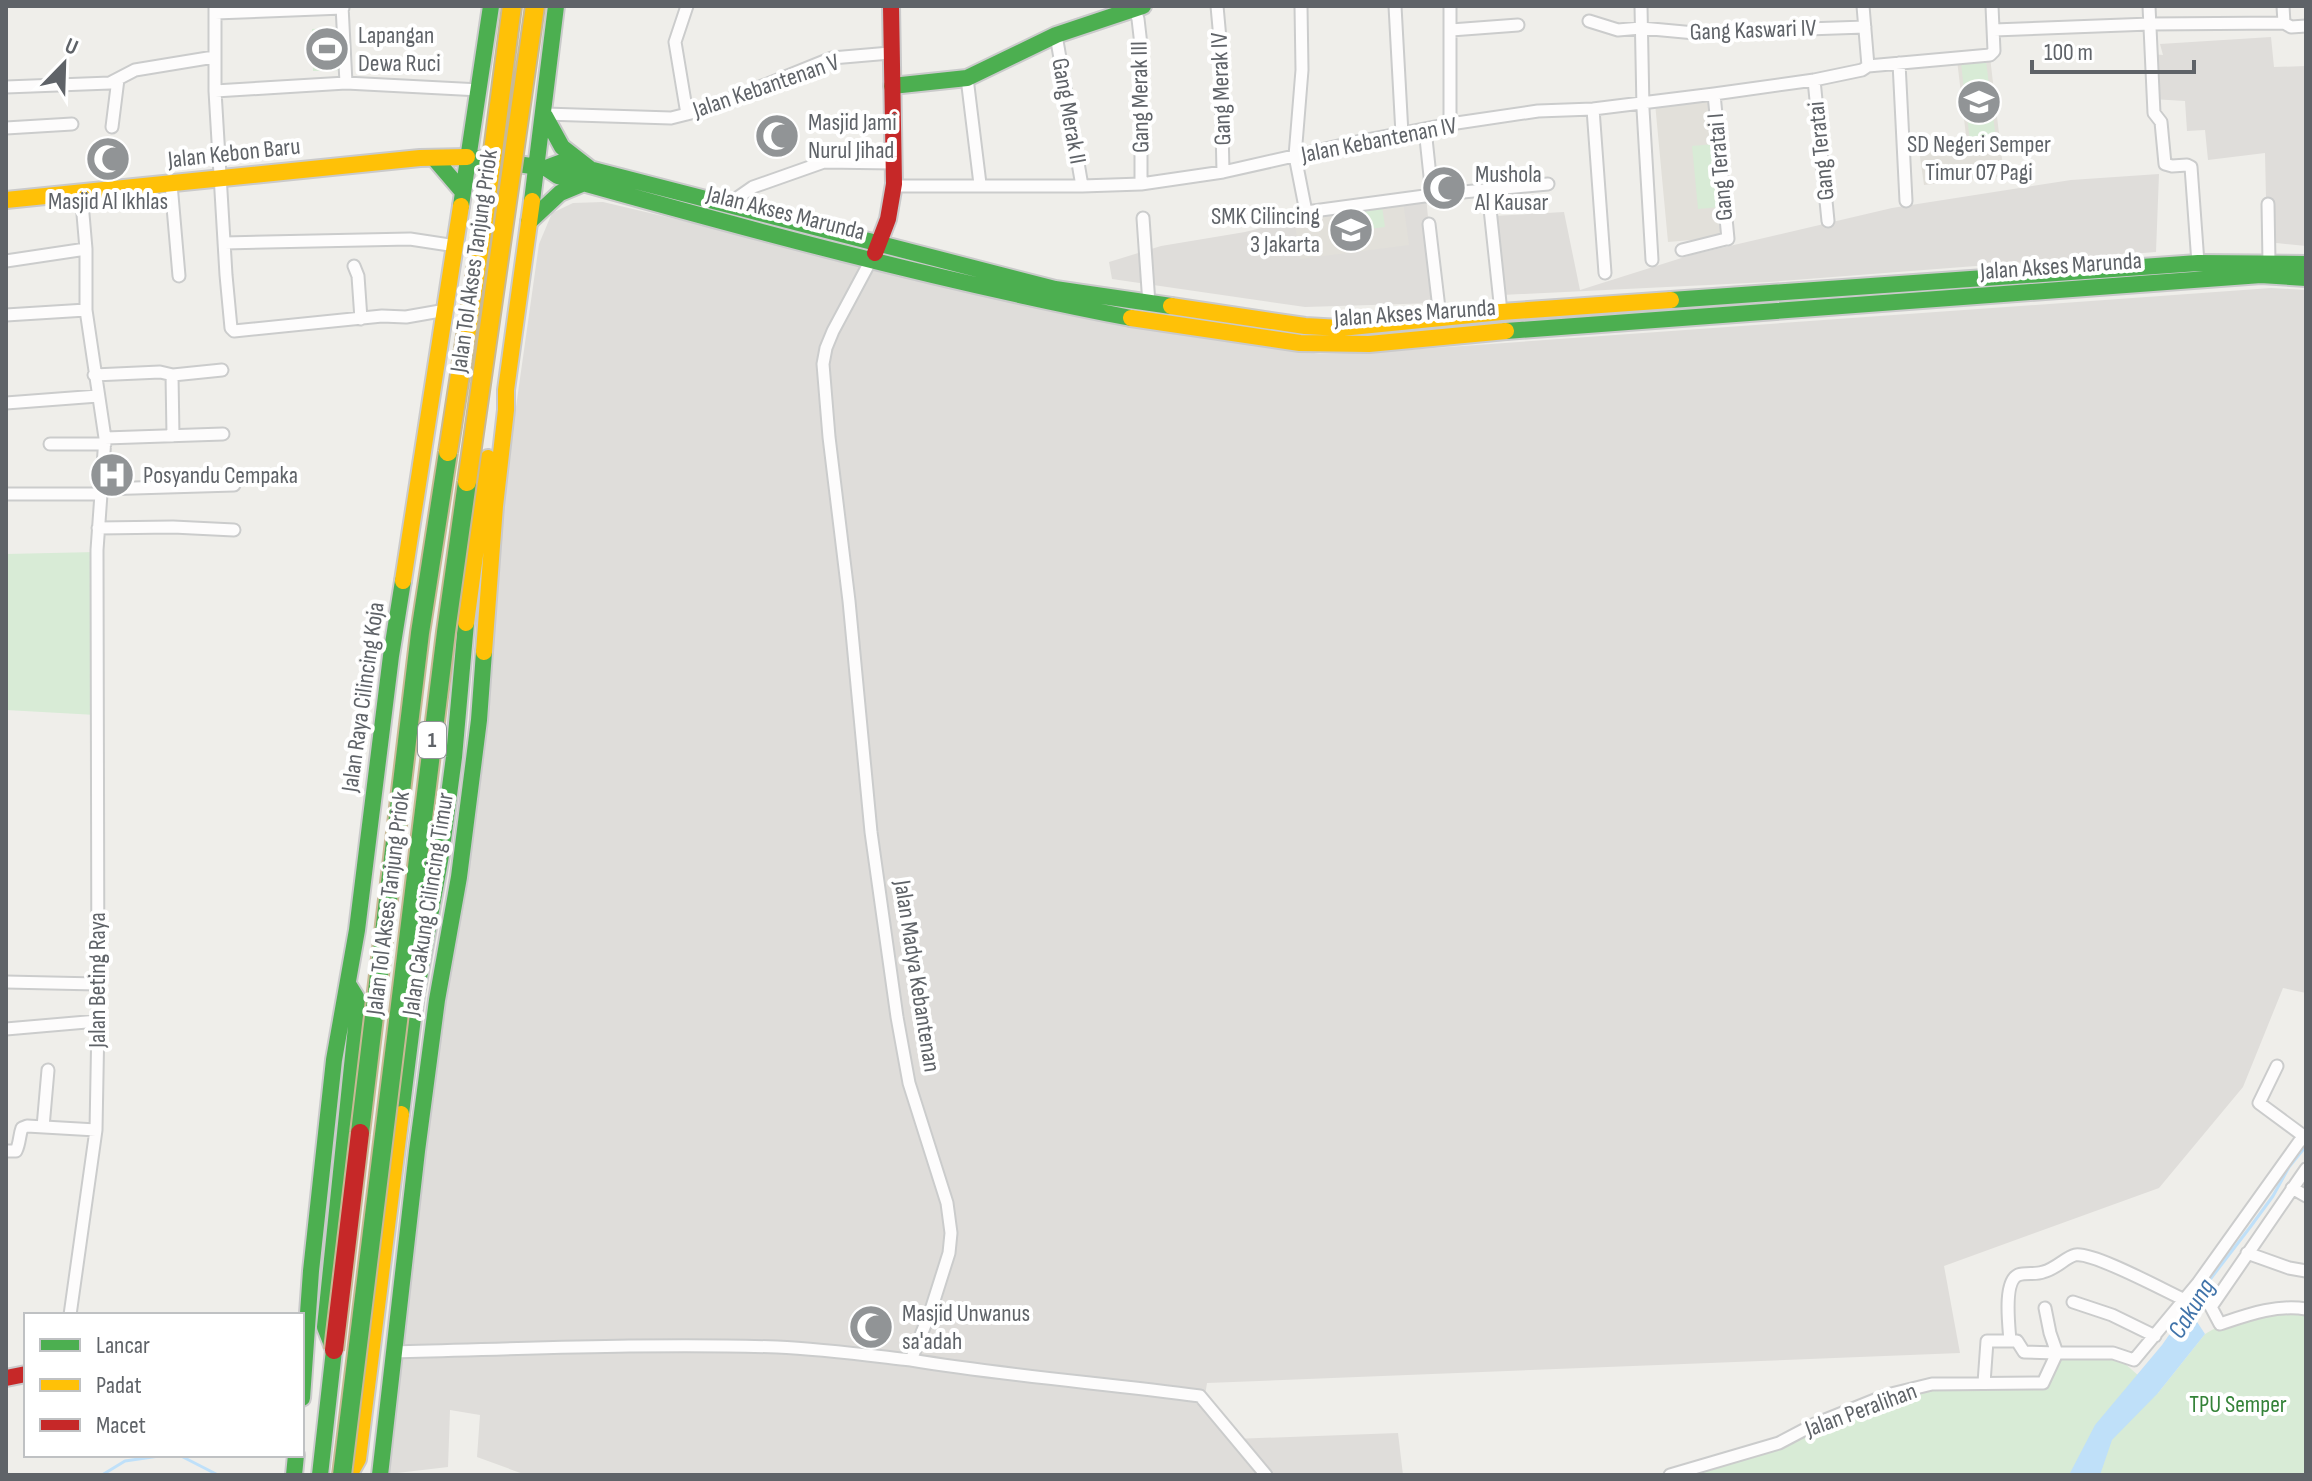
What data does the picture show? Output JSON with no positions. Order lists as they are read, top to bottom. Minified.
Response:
{"streets":{"main road":["Jalan Kebon Baru","Jalan Akses Marunda","Jalan Tol Akses Tanjung Priok","Jalan Raya Cilincing Koja","1","Jalan Cakung Cilincing Timur","Jalan Madya Kebantenan"],"street":["Gang Kaswari IV","Jalan Kebantenan V","Gang Merak IV","Gang Merak III","Gang Merak II","Jalan Kebantenan IV","Gang Teratai","Gang Teratai I","Jalan Beting Raya","Jalan Peralihan"]},"crossings":[["Jalan Kebantenan V","Jalan Cakung Cilincing Timur"],["Jalan Kebantenan V","Jalan Madya Kebantenan"],["Gang Merak IV","Jalan Kebantenan IV"],["Gang Merak III","Jalan Kebantenan IV"],["Gang Merak II","Jalan Kebantenan IV"],["Jalan Kebantenan IV","Gang Teratai"],["Jalan Kebantenan IV","Gang Teratai I"],["Jalan Kebantenan IV","Jalan Madya Kebantenan"],["Jalan Kebon Baru","Jalan Akses Marunda"],["Jalan Kebon Baru","Jalan Beting Raya"],["Jalan Akses Marunda","Jalan Cakung Cilincing Timur"],["Jalan Akses Marunda","Jalan Madya Kebantenan"]],"water":["Cakung"],"parks":["TPU Semper"],"places":{"sports":["Lapangan Dewa Ruci"],"school or university":["SD Negeri Semper Timur 07 Pagi","SMK Cilincing 3 Jakarta"],"mosque":["Masjid Jami Nurul Jihad","Masjid Al Ikhlas","Mushola Al Kausar","Masjid Unwanus sa'adah"],"hospital":["Posyandu Cempaka"]},"legend":["Lancar","Padat","Macet"],"scale_bar":"100 m","north":"top right"}
